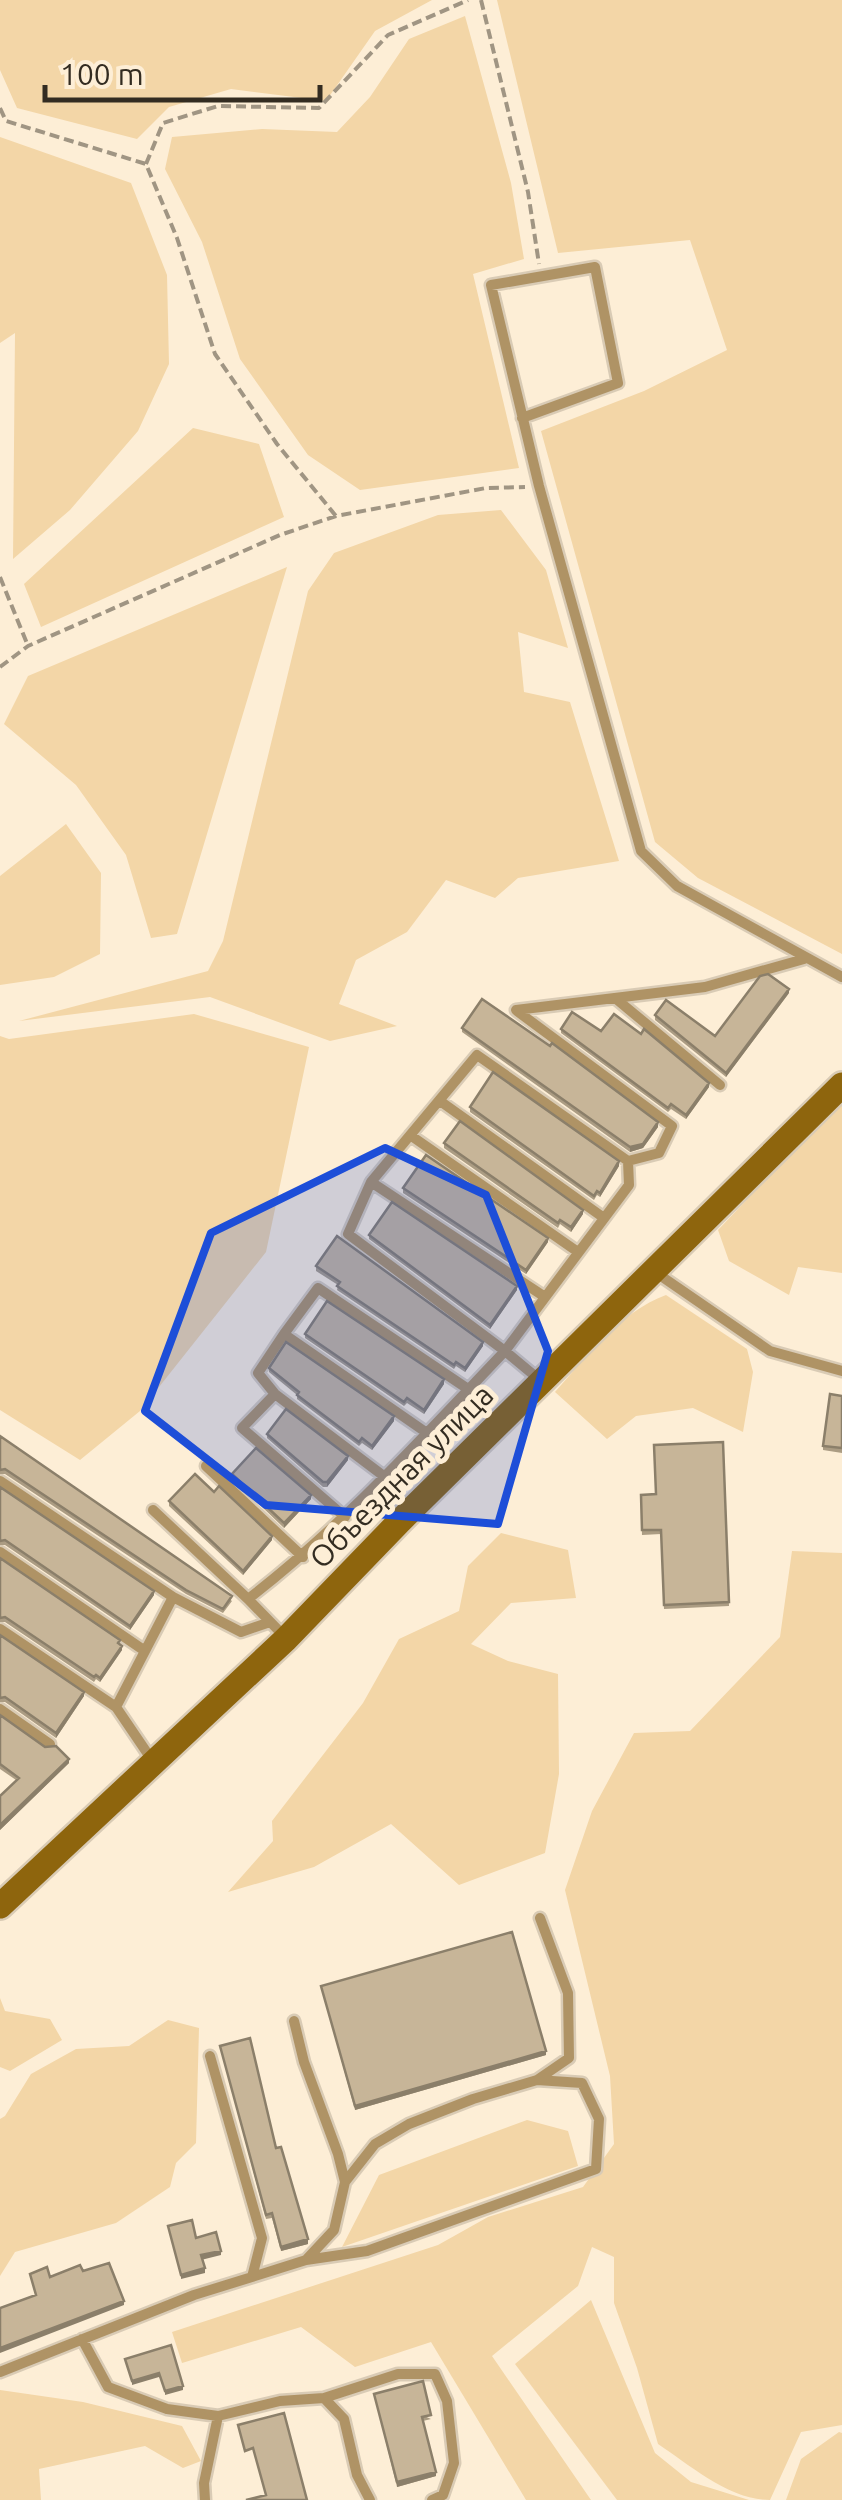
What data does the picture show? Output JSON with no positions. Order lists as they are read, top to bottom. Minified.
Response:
{"streets":{"main road":["Объездная улица"]},"scale_bar":"100 m"}
